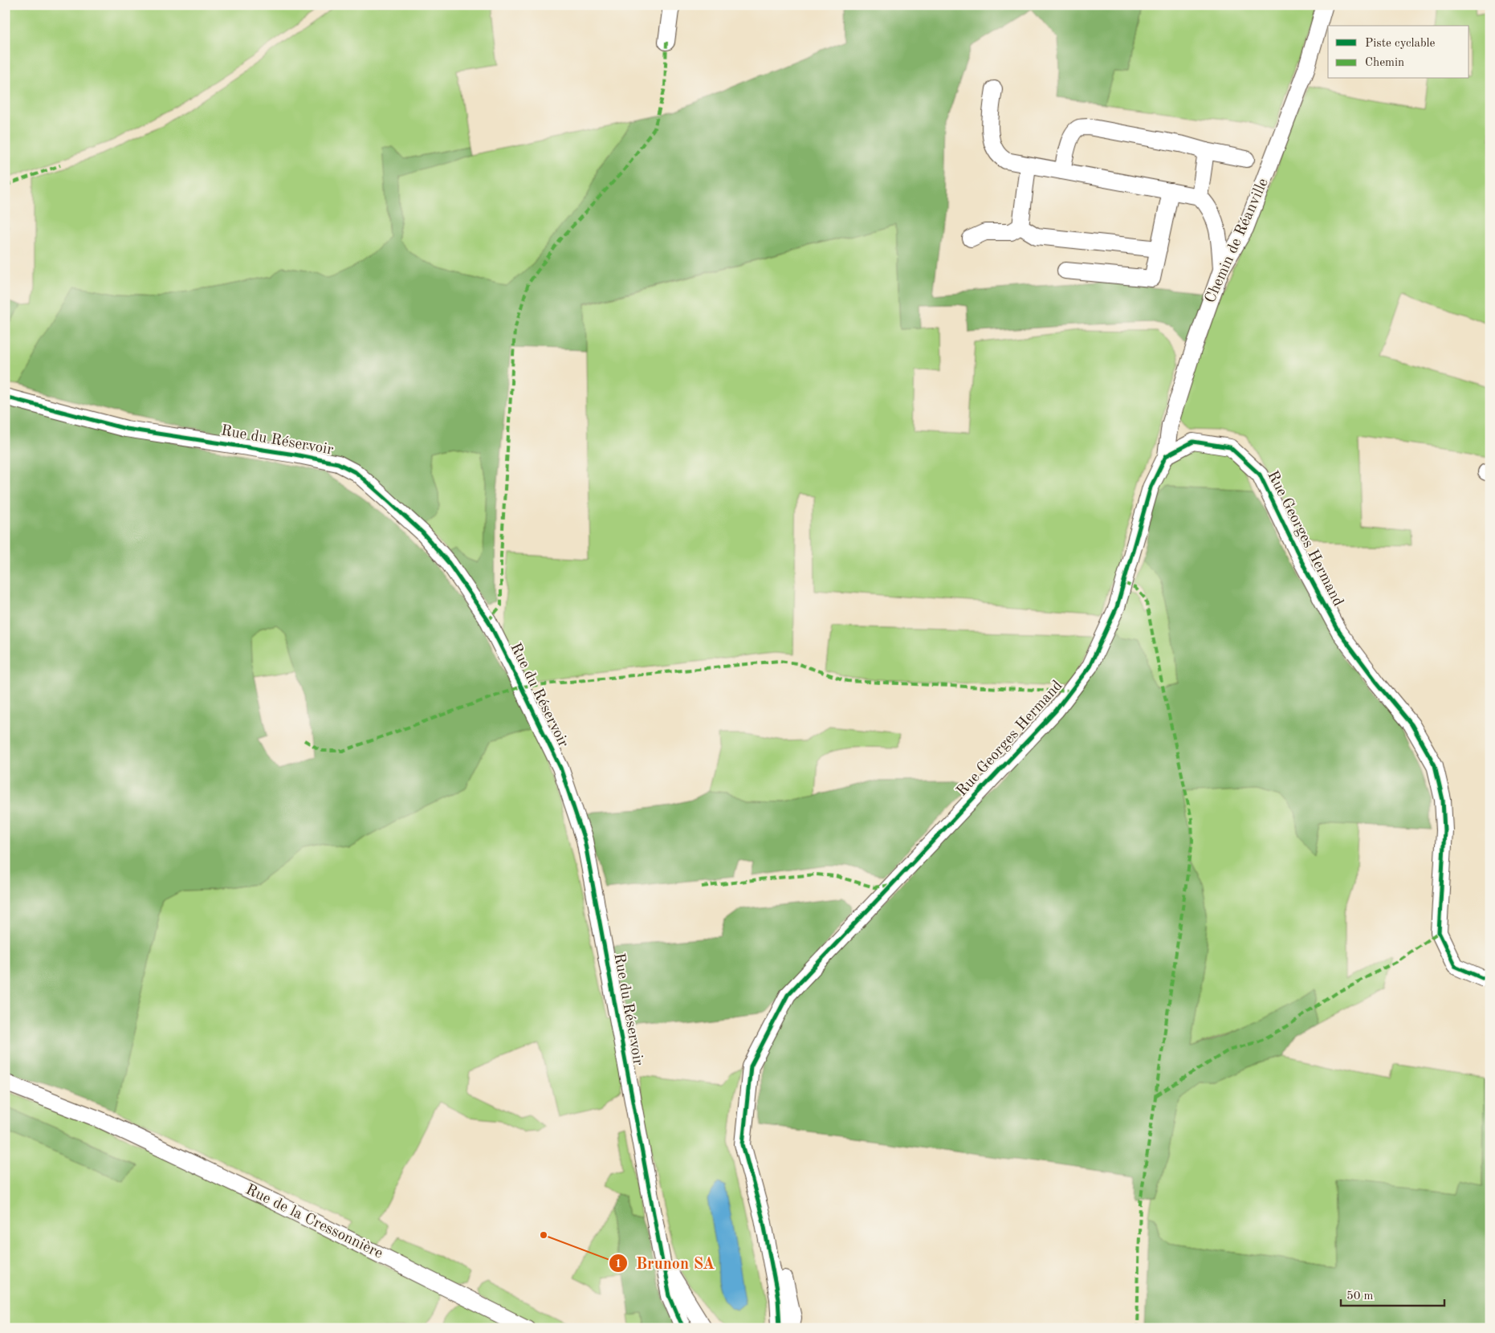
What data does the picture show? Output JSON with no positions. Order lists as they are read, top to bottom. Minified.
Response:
{"streets":{"street":["Chemin de Réanville","Rue du Réservoir","Rue Georges Hermand","Rue de la Cressonnière"]},"crossings":[["Chemin de Réanville","Rue Georges Hermand"]],"places":["Brunon SA"],"legend":["Piste cyclable","Chemin"],"scale_bar":"50 m"}
